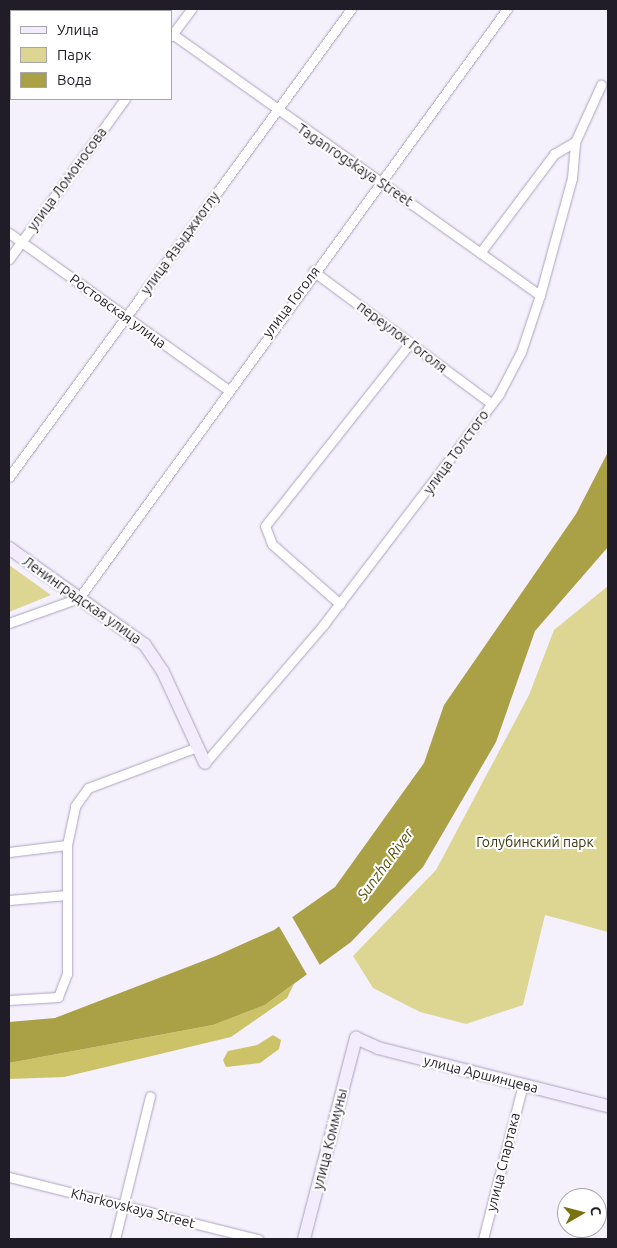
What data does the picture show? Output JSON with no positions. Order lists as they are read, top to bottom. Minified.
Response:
{"streets":{"main road":["Ленинградская улица","улица Аршинцева","улица Коммуны"],"street":["Taganrogskaya Street","улица Ломоносова","улица Языджиоглу","улица Гоголя","Ростовская улица","переулок Гоголя","улица Толстого","улица Спартака","Kharkovskaya Street"]},"crossings":[["Taganrogskaya Street","улица Языджиоглу"],["Taganrogskaya Street","улица Гоголя"],["Taganrogskaya Street","улица Толстого"],["улица Ломоносова","Ростовская улица"],["улица Языджиоглу","Ростовская улица"],["улица Гоголя","Ростовская улица"],["улица Гоголя","переулок Гоголя"],["улица Гоголя","Ленинградская улица"],["переулок Гоголя","улица Толстого"],["улица Толстого","Ленинградская улица"],["улица Аршинцева","улица Коммуны"],["улица Аршинцева","улица Спартака"]],"water":["Sunzha River"],"parks":["Голубинский парк"],"legend":["Улица","Парк","Вода"],"north":"right"}
